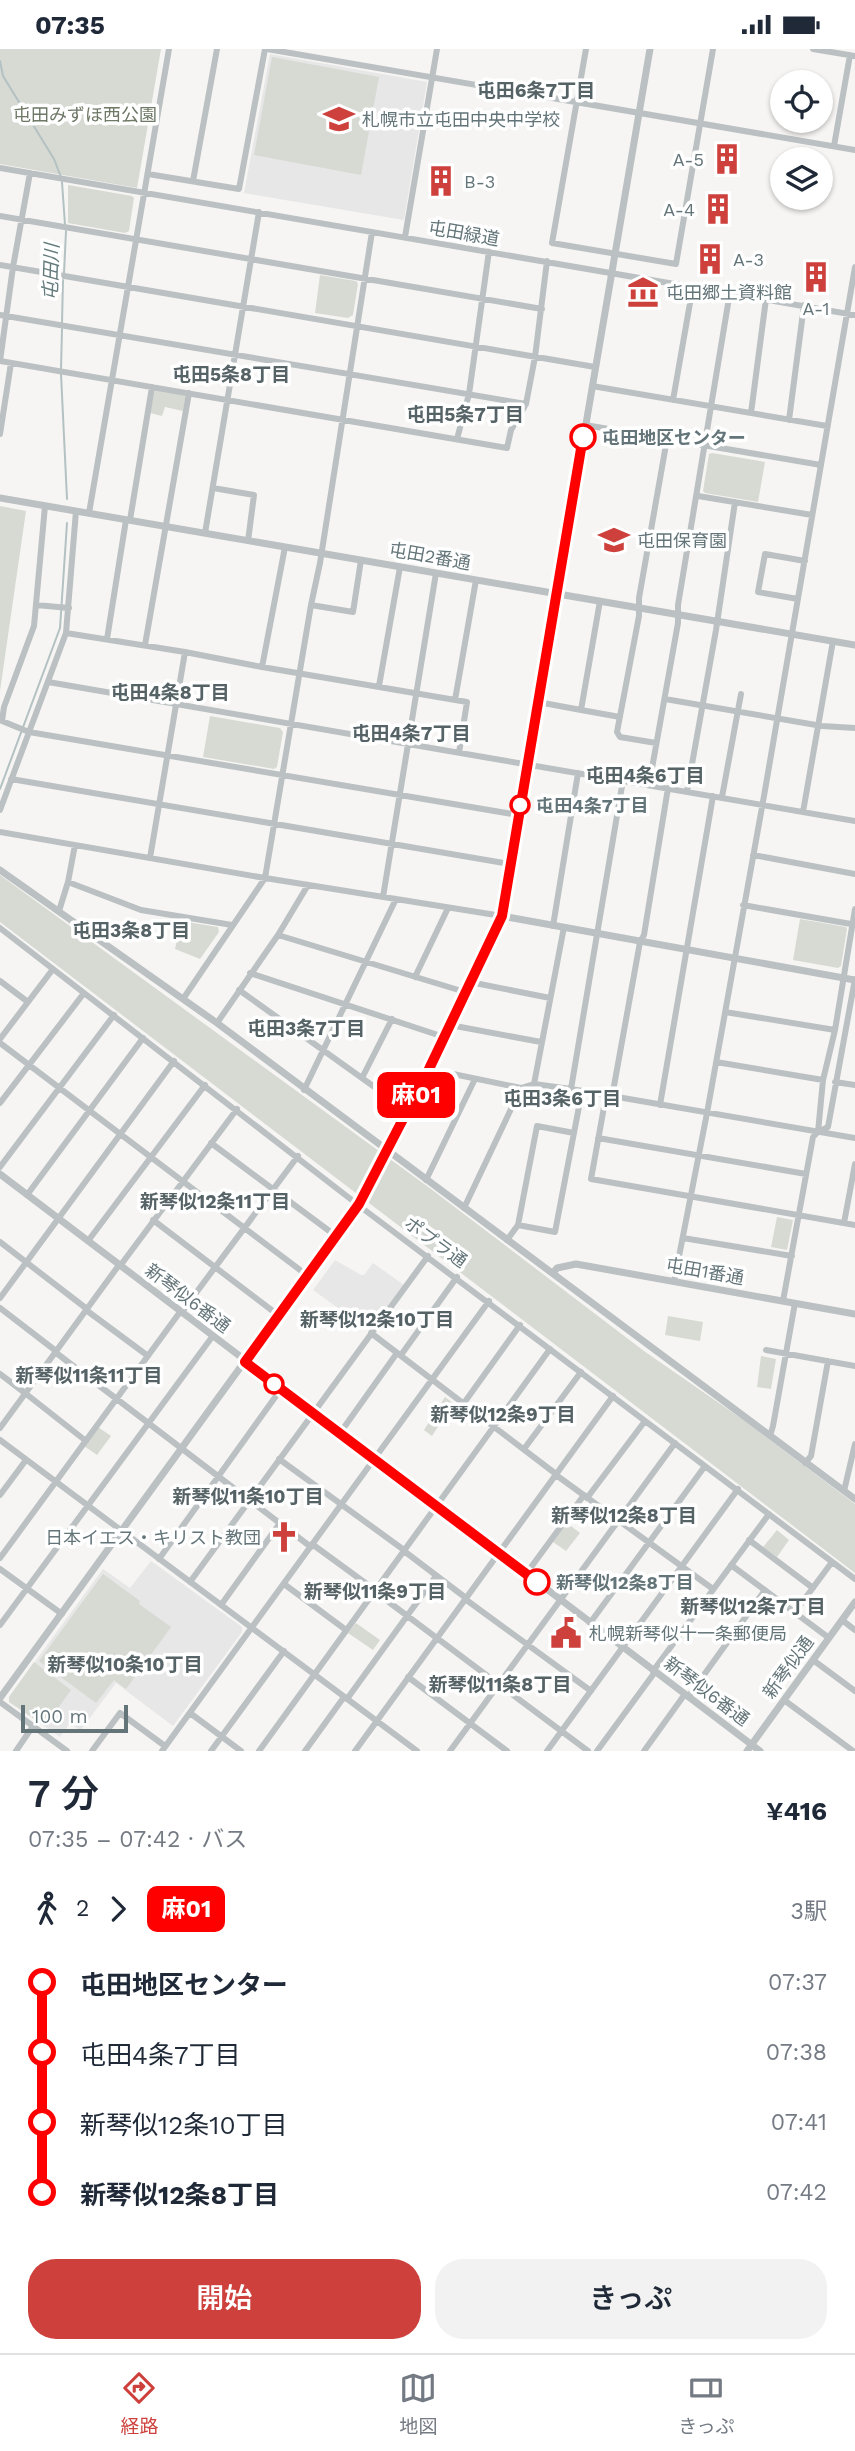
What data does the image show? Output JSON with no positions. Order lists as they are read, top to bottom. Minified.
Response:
{"streets":{"street":["屯田緑道","屯田2番通","ポプラ通","屯田1番通","新琴似6番通","新琴似通"]},"crossings":[["新琴似6番通","新琴似通"]],"districts":["屯田6条7丁目","屯田5条8丁目","屯田5条7丁目","屯田4条8丁目","屯田4条7丁目","屯田4条6丁目","屯田3条8丁目","屯田3条7丁目","屯田3条6丁目","新琴似12条11丁目","新琴似12条10丁目","新琴似11条11丁目","新琴似12条9丁目","新琴似11条10丁目","新琴似12条8丁目","新琴似11条9丁目","新琴似12条7丁目","新琴似10条10丁目","新琴似11条8丁目"],"water":["屯田川"],"parks":["屯田みずほ西公園"],"places":{"school or university":["札幌市立屯田中央中学校","屯田保育園"],"building":["A-5","B-3","A-4","A-3","A-1"],"museum":["屯田郷土資料館"],"other":["屯田地区センター","屯田4条7丁目","新琴似12条8丁目"],"church":["日本イエス・キリスト教団"],"public building":["札幌新琴似十一条郵便局"]},"lines":["bus line 麻01"],"scale_bar":"100 m","page":{"status":"07:35","on_map":"麻01","scale":"100 m","heading":["7 分","07:35 – 07:42 · バス","¥416"],"legs":["2","麻01","3駅"],"list":[{"name":"屯田地区センター","value":"07:37"},{"name":"屯田4条7丁目","value":"07:38"},{"name":"新琴似12条10丁目","value":"07:41"},{"name":"新琴似12条8丁目","value":"07:42"}],"buttons":["開始","きっぷ"],"tabs":["経路","地図","きっぷ"]}}
